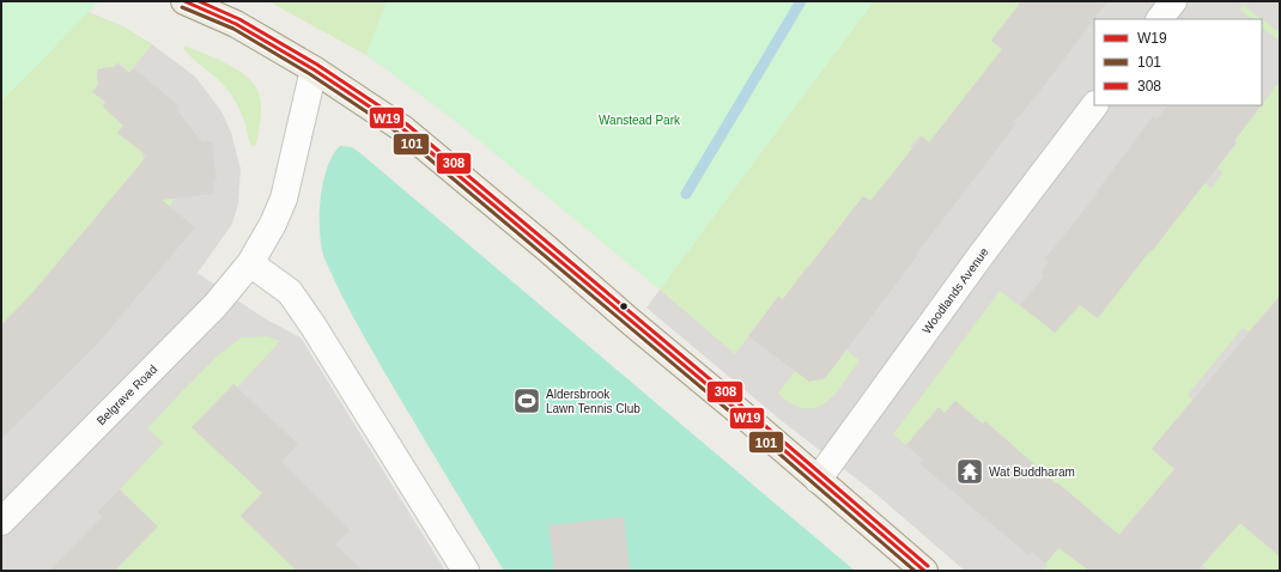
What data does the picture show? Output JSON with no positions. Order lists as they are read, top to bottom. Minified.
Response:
{"streets":{"street":["Woodlands Avenue","Belgrave Road"]},"parks":["Wanstead Park"],"places":{"sports":["Aldersbrook Lawn Tennis Club"],"temple":["Wat Buddharam"]},"lines":["transit line W19","transit line 308","transit line 101"],"legend":["W19","101","308"]}
